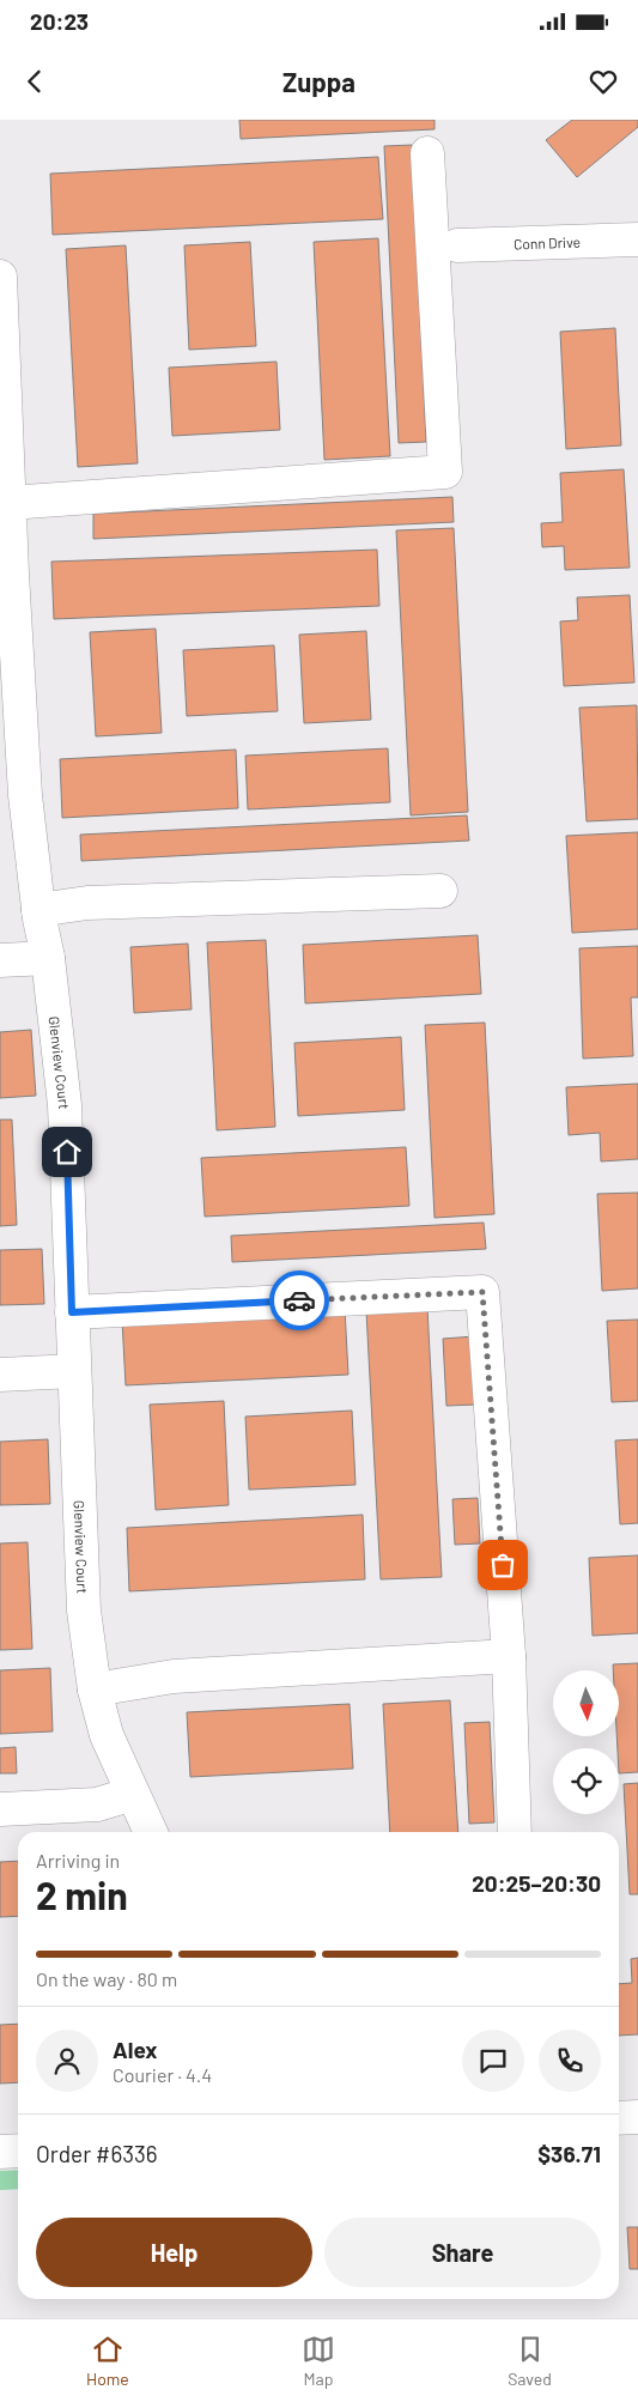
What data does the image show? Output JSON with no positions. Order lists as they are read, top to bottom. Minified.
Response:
{"streets":{"street":["Conn Drive","Glenview Court"]},"north":"bottom","page":{"status":"20:23","header":"Zuppa","heading":["2 min","Arriving in","20:25–20:30"],"panel":["Alex","Courier · 4.4","Order #6336","$36.71"],"bar":"On the way · 80 m","buttons":["Help","Share"],"tabs":["Home","Map","Saved"]}}
